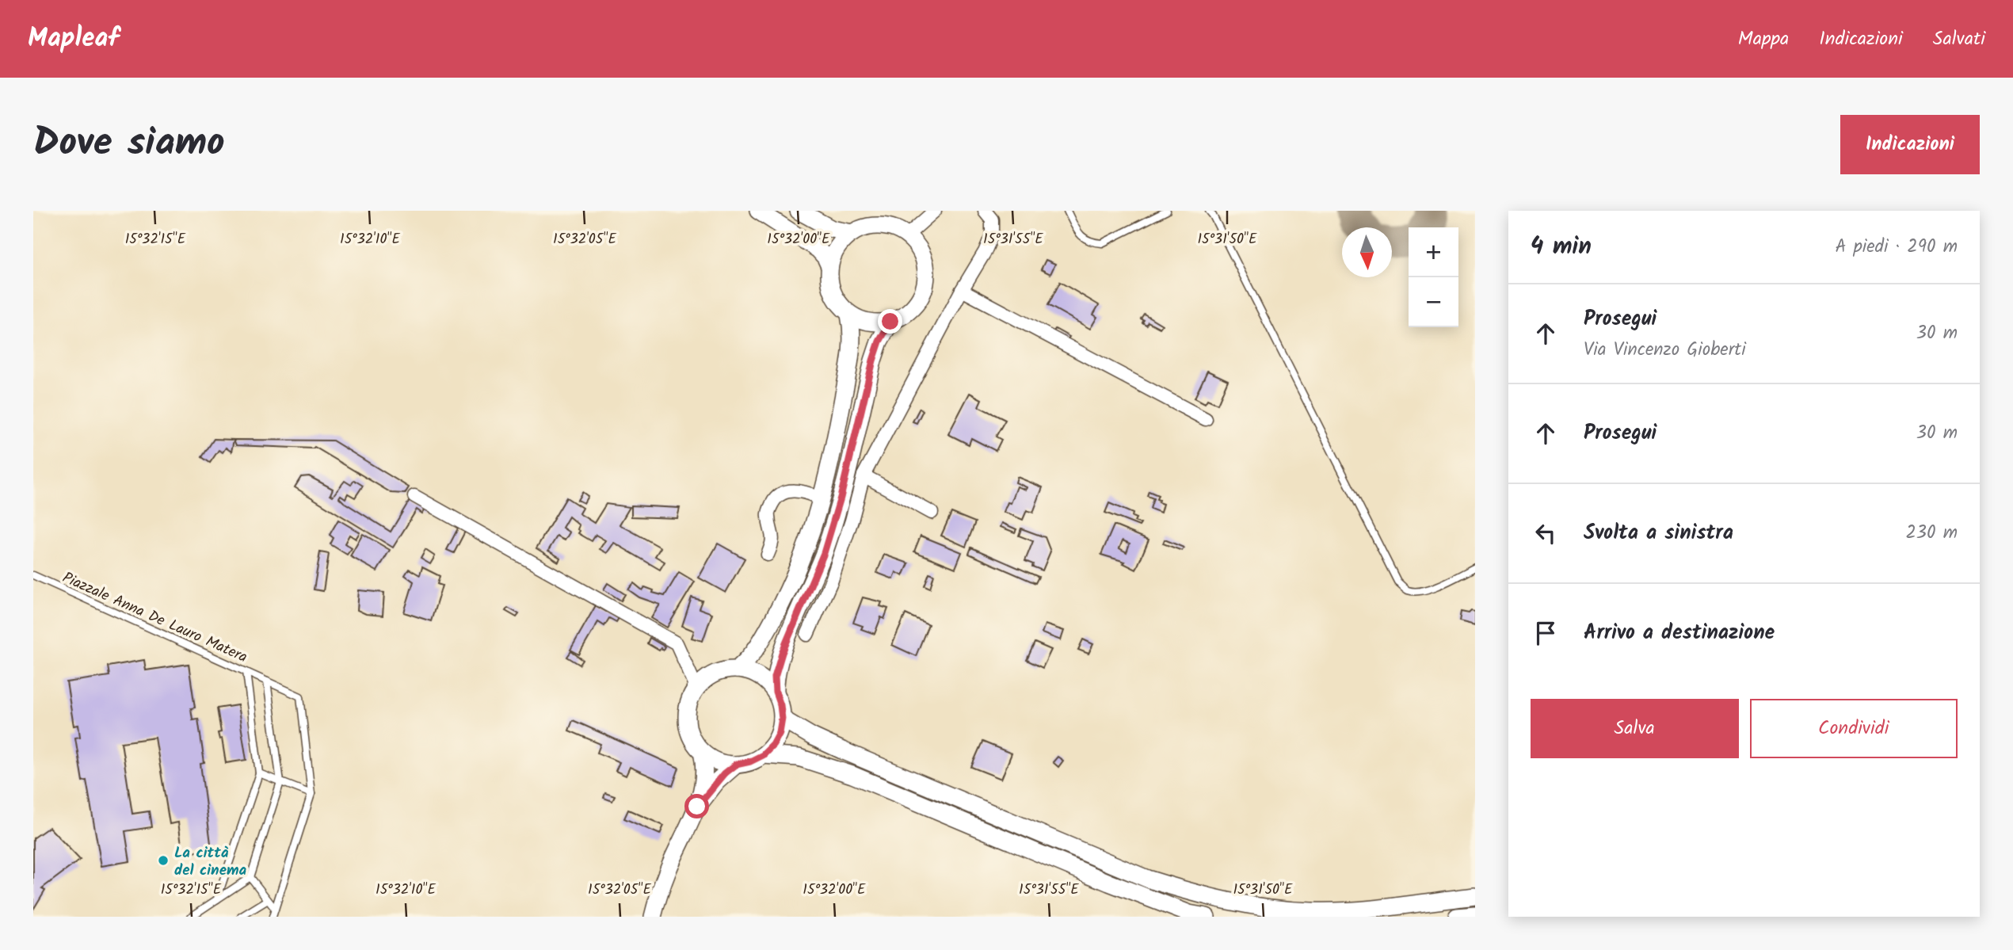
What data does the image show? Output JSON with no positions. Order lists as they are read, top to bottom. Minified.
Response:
{"streets":{"lane":["Piazzale Anna De Lauro Matera"]},"places":["La città del cinema"],"north":"bottom","page":{"header":"Mapleaf","nav":["Mappa","Indicazioni","Salvati"],"title":"Dove siamo","buttons":["Indicazioni",["Salva","Condividi"]],"heading":["4 min","A piedi · 290 m"],"map_buttons":["+","−"],"list":[["Prosegui","Via Vincenzo Gioberti","30 m"],["Prosegui","30 m"],["Svolta a sinistra","230 m"],"Arrivo a destinazione"]},"coordinates":["15°32'15\"E","15°32'10\"E","15°32'05\"E","15°32'00\"E","15°31'55\"E","15°31'50\"E"]}
